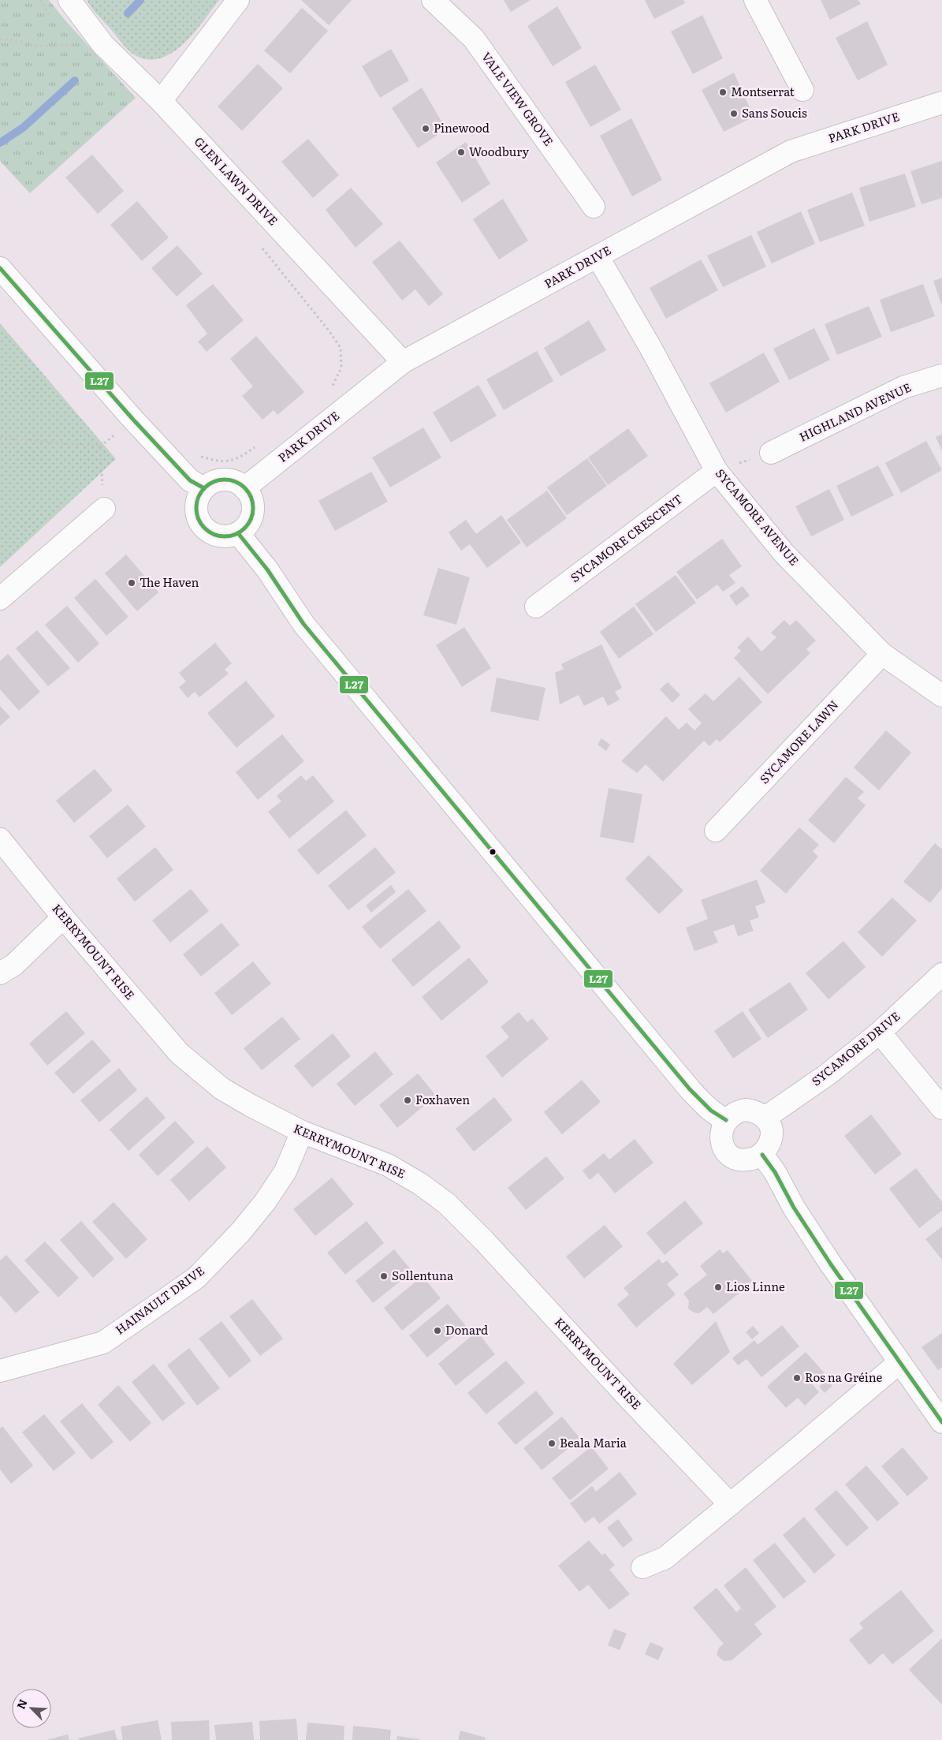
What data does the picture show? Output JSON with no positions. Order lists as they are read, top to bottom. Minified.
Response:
{"streets":{"street":["VALE VIEW GROVE","PARK DRIVE","GLEN LAWN DRIVE","HIGHLAND AVENUE","SYCAMORE AVENUE","SYCAMORE CRESCENT","SYCAMORE LAWN","KERRYMOUNT RISE","SYCAMORE DRIVE","HAINAULT DRIVE"]},"crossings":[["PARK DRIVE","GLEN LAWN DRIVE"],["PARK DRIVE","SYCAMORE AVENUE"],["SYCAMORE AVENUE","SYCAMORE CRESCENT"],["SYCAMORE AVENUE","SYCAMORE LAWN"],["KERRYMOUNT RISE","HAINAULT DRIVE"]],"places":["Montserrat","Sans Soucis","Pinewood","Woodbury","The Haven","Foxhaven","Sollentuna","Lios Linne","Donard","Ros na Gréine","Beala Maria"],"lines":["transit line L27"],"north":"top left"}
